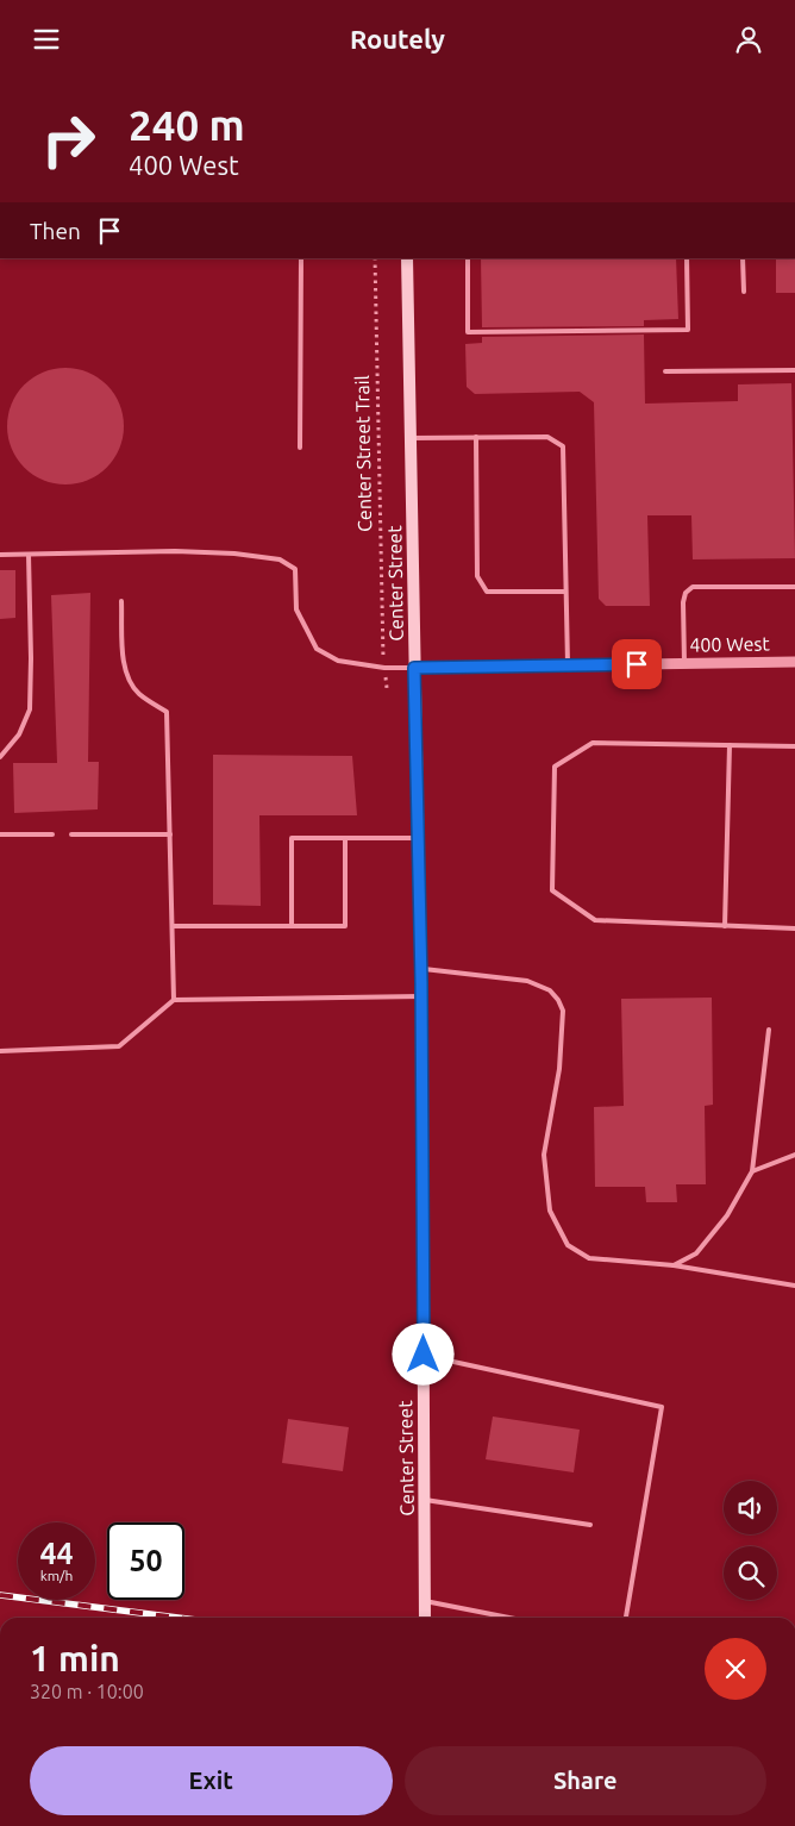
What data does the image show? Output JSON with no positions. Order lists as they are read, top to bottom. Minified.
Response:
{"streets":{"main road":["Center Street"],"street":["400 West"],"path":["Center Street Trail"]},"crossings":[["Center Street","400 West"]],"page":{"header":"Routely","turn":["240 m","400 West"],"then":"Then","speed":"44 km/h","limit":"50","heading":["1 min","320 m · 10:00"],"buttons":["Exit","Share"]}}
